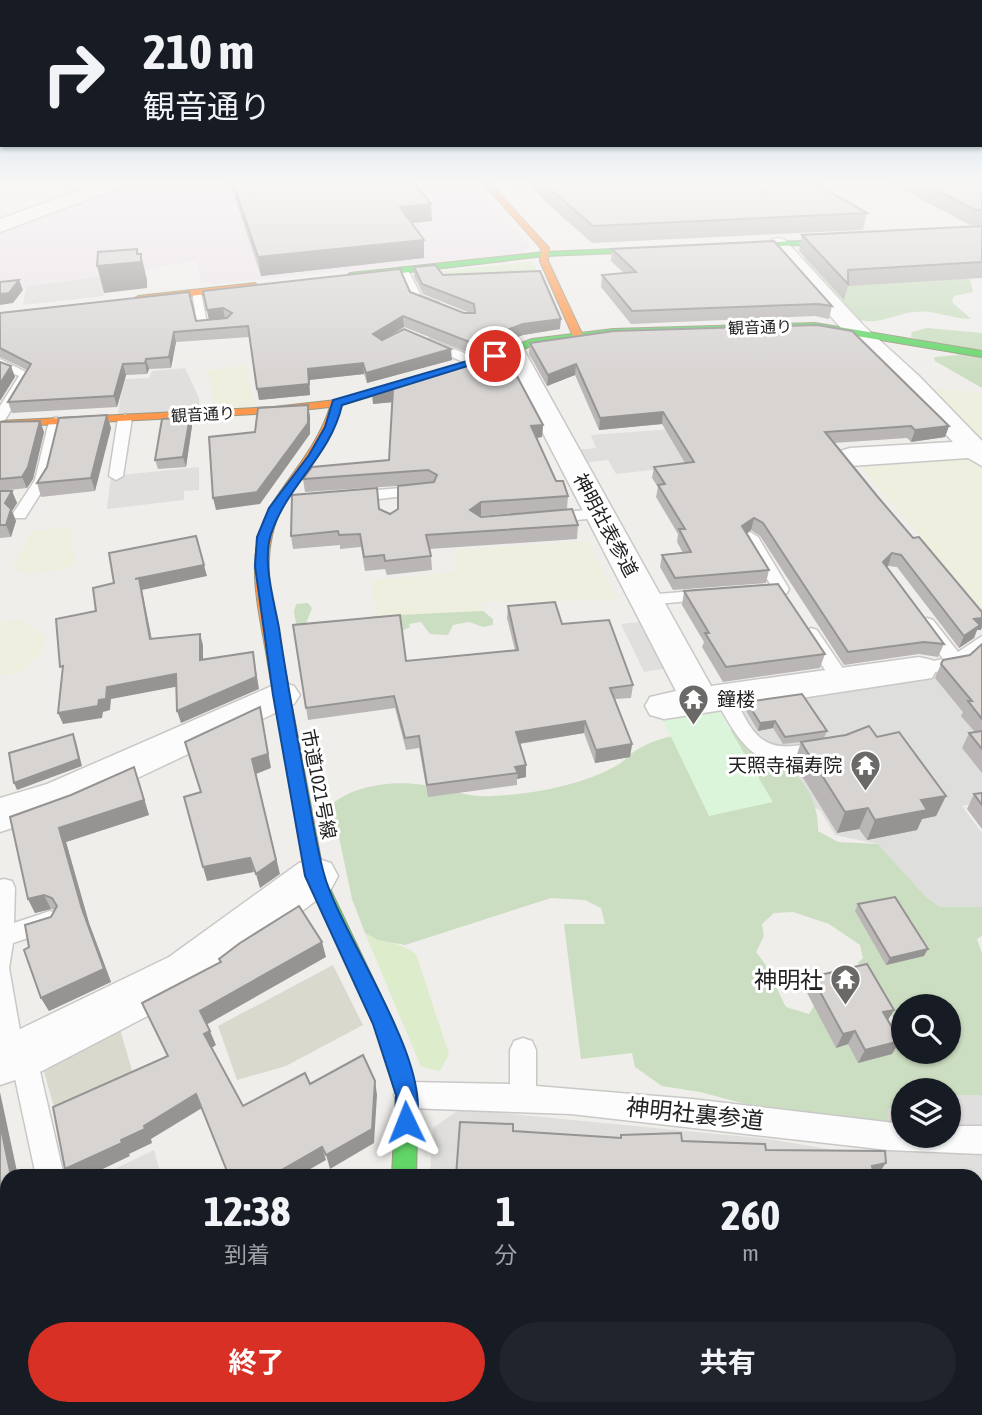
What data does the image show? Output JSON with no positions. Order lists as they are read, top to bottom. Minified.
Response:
{"streets":{"street":["観音通り","神明社表参道","市道1021号線"],"lane":["神明社裏参道"]},"crossings":[["観音通り","神明社表参道"],["観音通り","市道1021号線"],["市道1021号線","神明社裏参道"]],"places":{"temple":["鐘楼","天照寺福寿院","神明社"]},"page":{"turn":["210 m","観音通り"],"eta":["12:38","到着","1","分","260","m"],"buttons":["終了","共有"]}}
